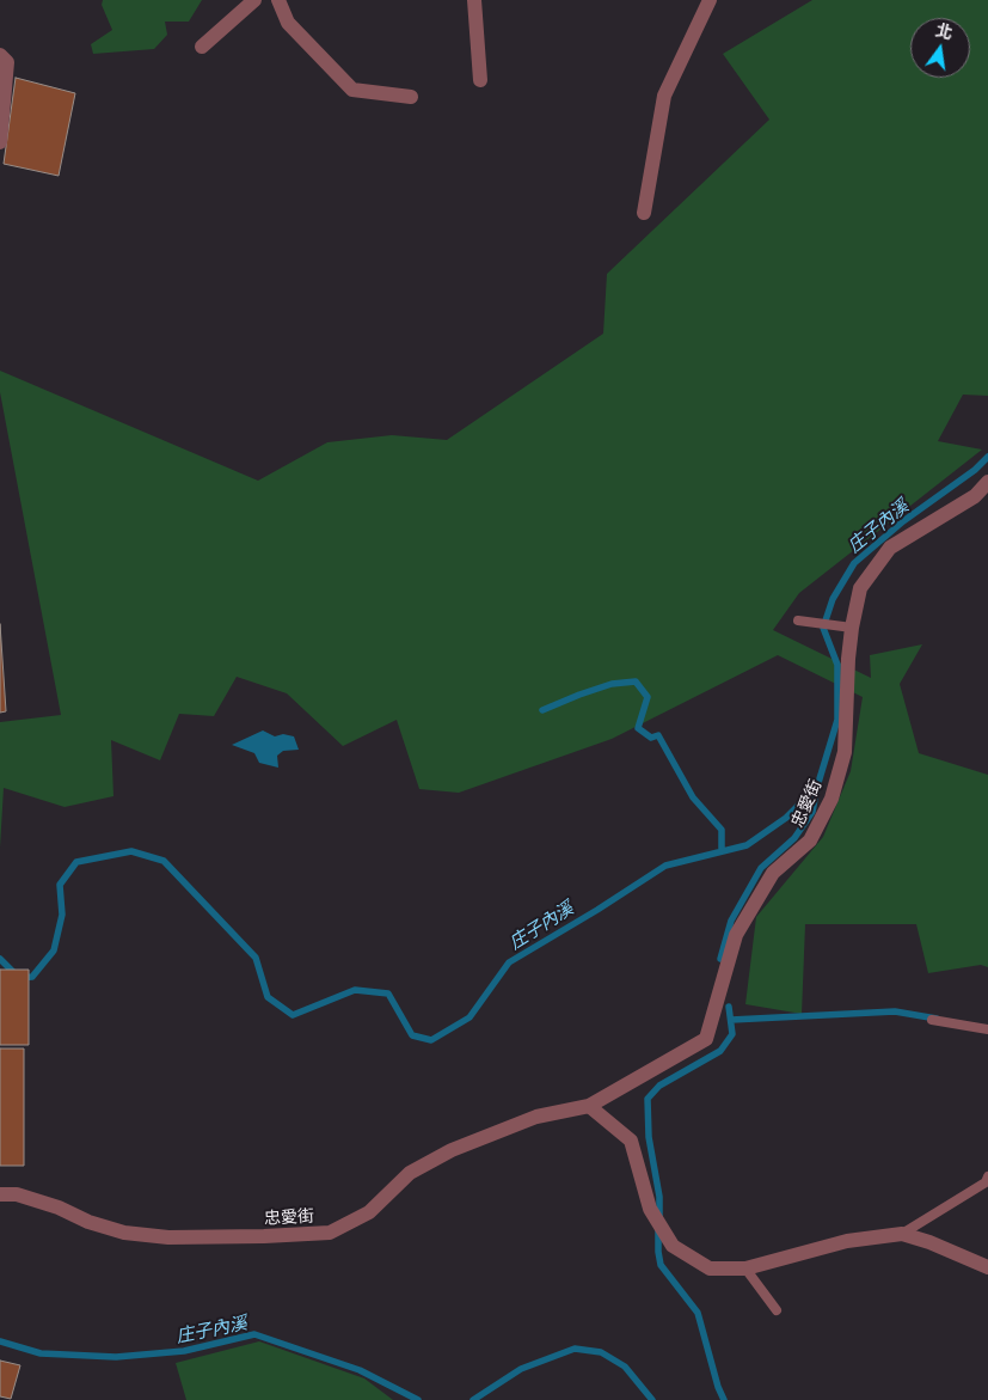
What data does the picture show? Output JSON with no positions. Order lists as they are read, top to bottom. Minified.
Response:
{"streets":{"street":["忠愛街"]},"water":["庄子內溪"],"north":"top"}
